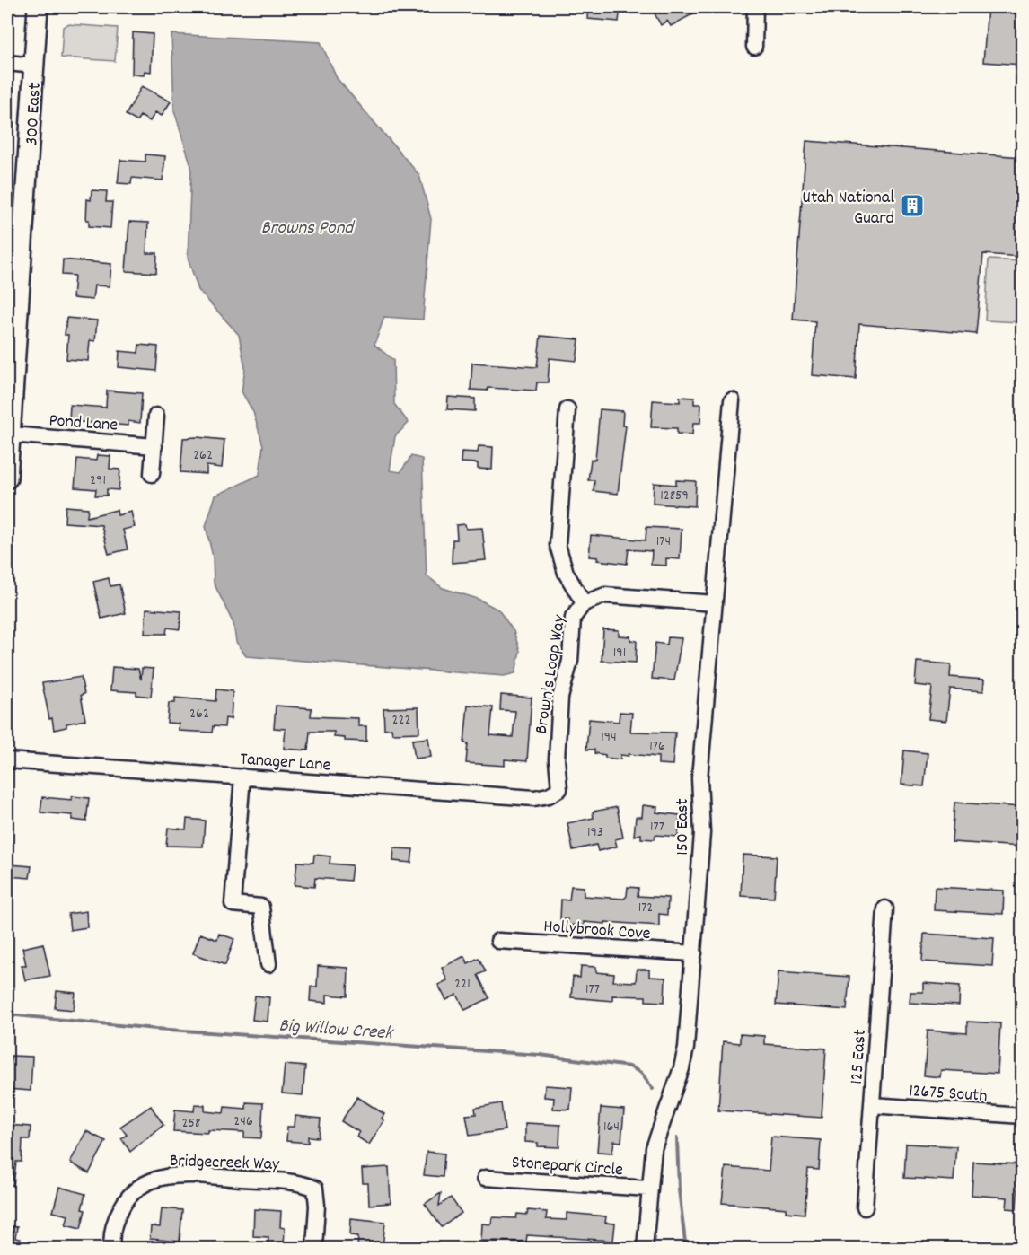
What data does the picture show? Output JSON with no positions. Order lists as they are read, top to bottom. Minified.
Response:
{"streets":{"main road":["300 East"],"street":["Pond Lane","Brown's Loop Way","Tanager Lane","150 East","Hollybrook Cove","125 East","12675 South","Bridgecreek Way","Stonepark Circle"]},"crossings":[["300 East","Pond Lane"],["Brown's Loop Way","Tanager Lane"],["Brown's Loop Way","150 East"],["150 East","Hollybrook Cove"],["150 East","Stonepark Circle"],["125 East","12675 South"]],"water":["Browns Pond","Big Willow Creek"],"places":{"building":["Utah National Guard"]},"house_numbers":["262","291","12859","174","191","262","222","194","176","177","193","172","221","177","246","258","164"]}
